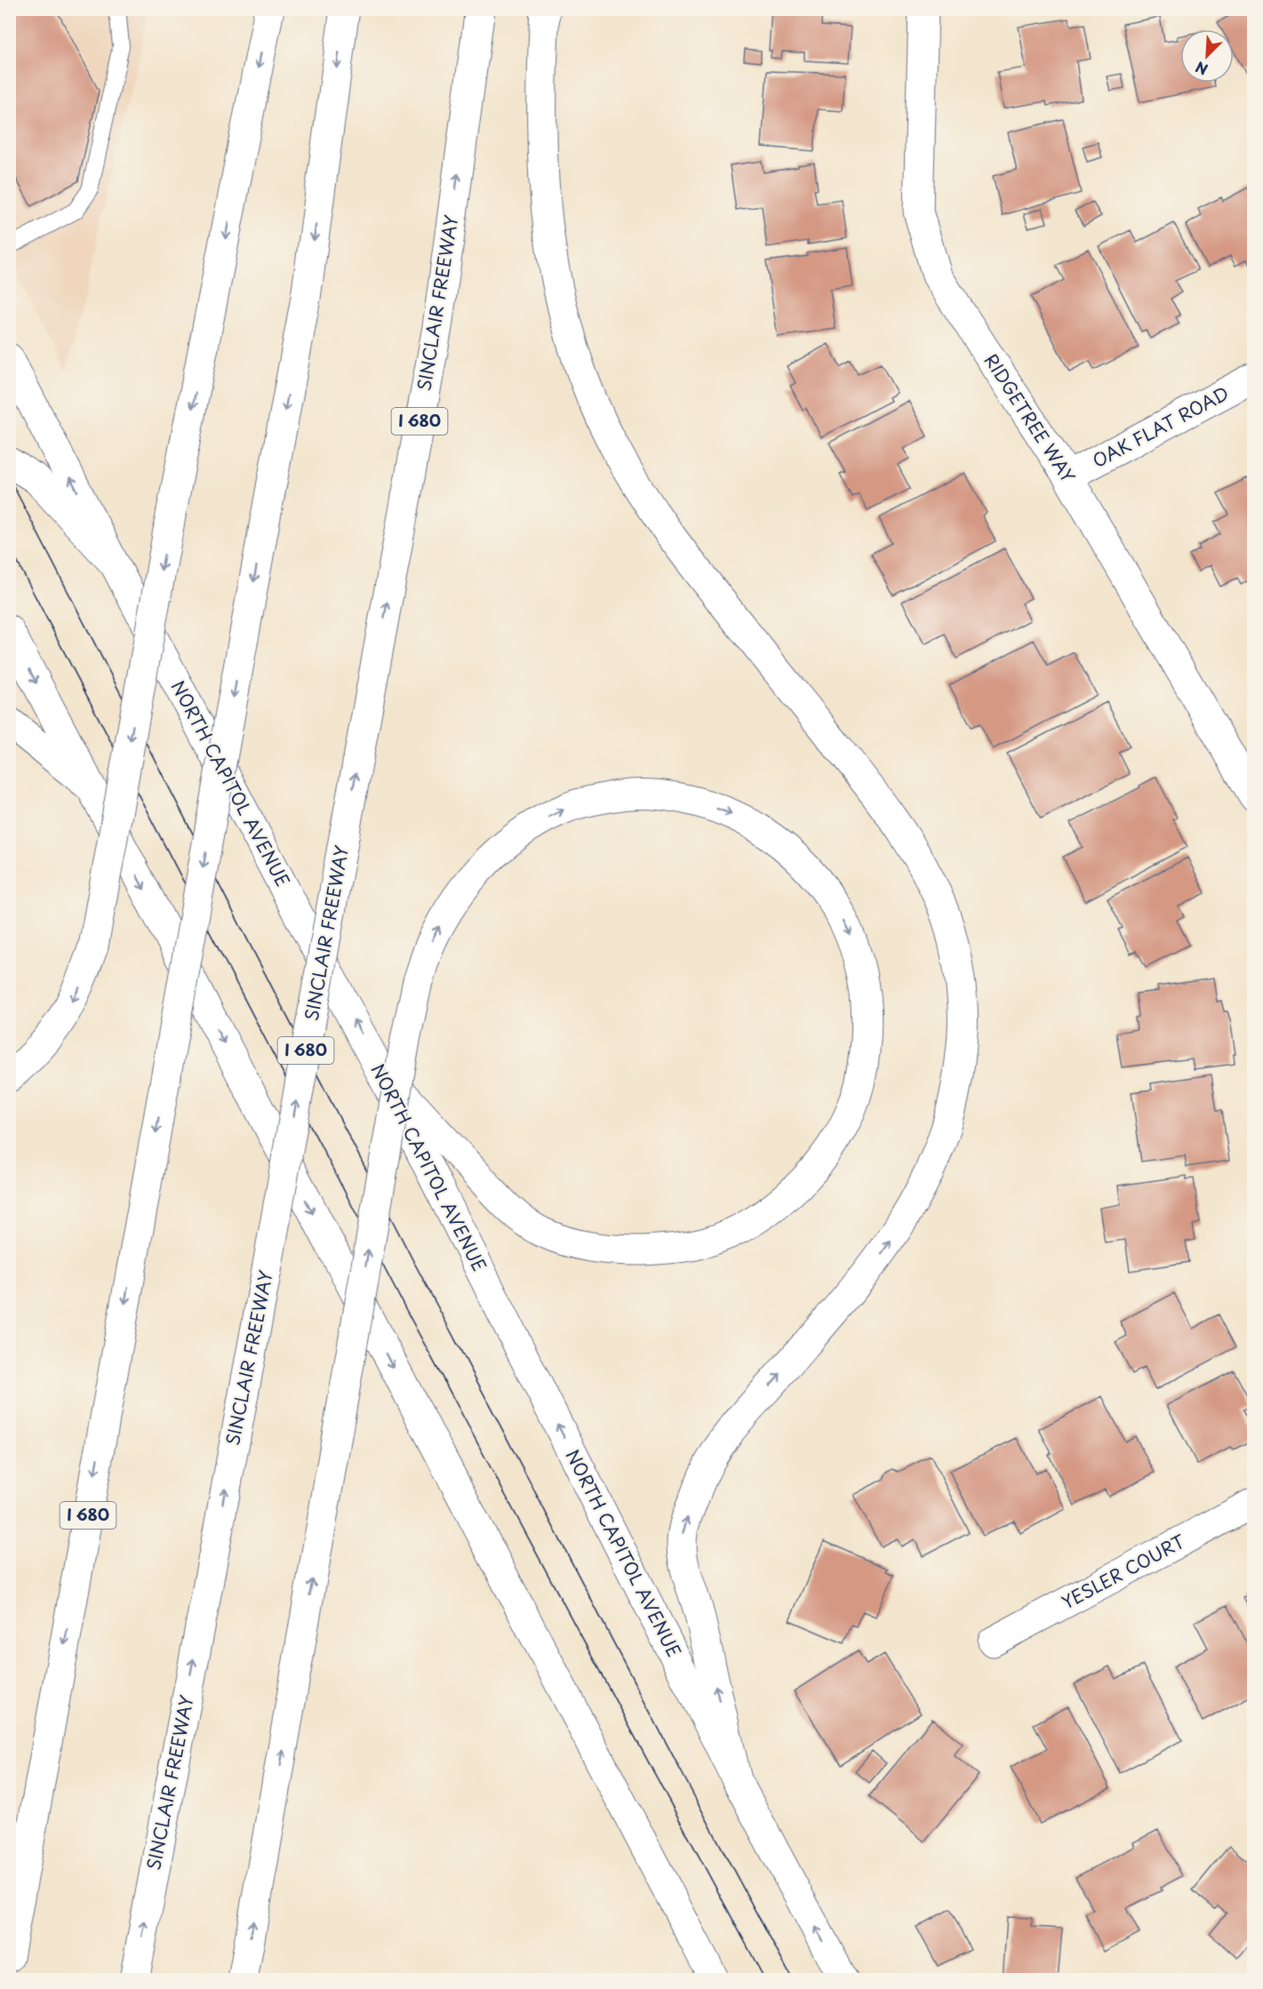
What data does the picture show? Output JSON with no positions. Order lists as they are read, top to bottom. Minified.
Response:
{"streets":{"main road":["SINCLAIR FREEWAY","RIDGETREE WAY","I 680","OAK FLAT ROAD","NORTH CAPITOL AVENUE","YESLER COURT"]},"crossings":[["RIDGETREE WAY","OAK FLAT ROAD"]],"north":"bottom left"}
